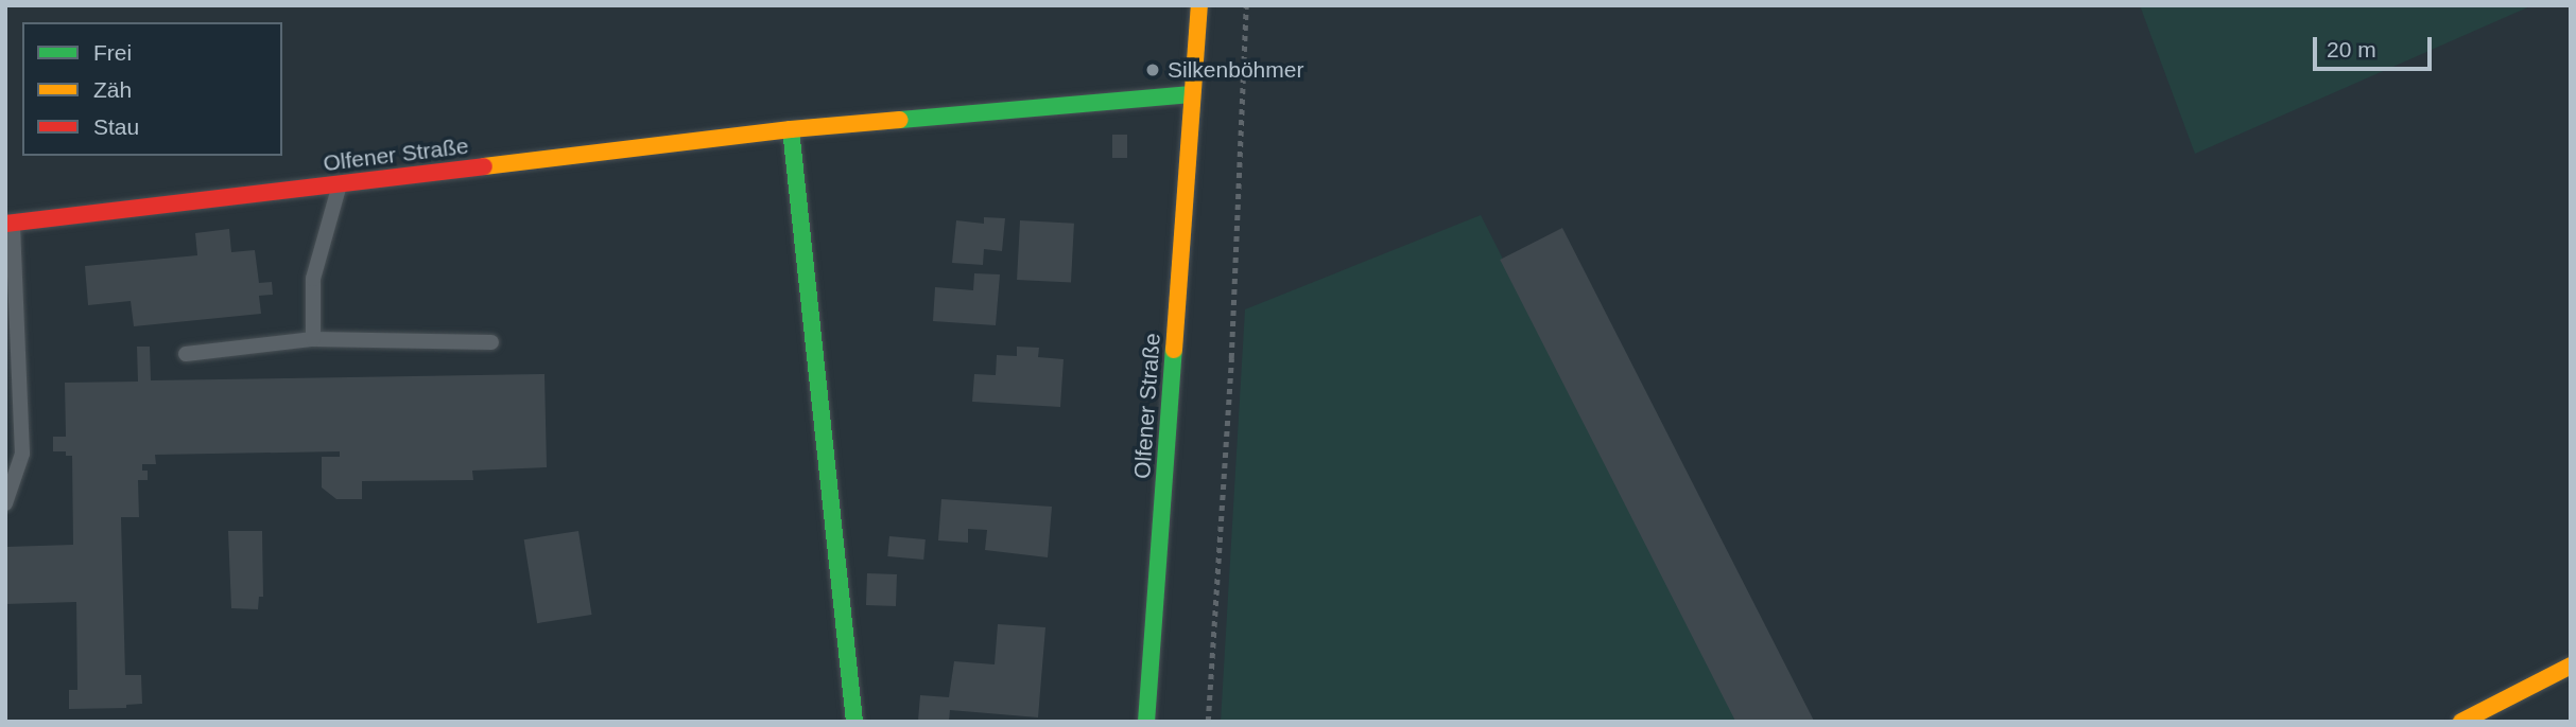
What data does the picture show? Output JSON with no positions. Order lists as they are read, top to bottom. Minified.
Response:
{"streets":{"street":["Olfener Straße"]},"places":["Silkenböhmer"],"legend":["Frei","Zäh","Stau"],"scale_bar":"20 m"}
